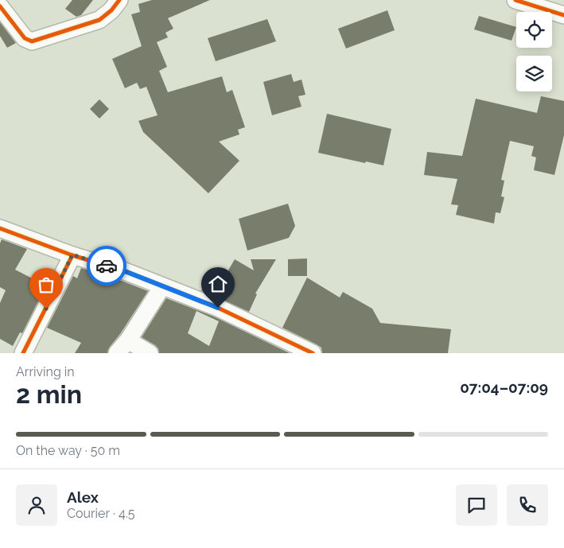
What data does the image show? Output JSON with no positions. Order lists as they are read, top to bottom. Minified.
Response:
{"page":{"heading":["2 min","Arriving in","07:04–07:09"],"panel":["Alex","Courier · 4.5"],"bar":"On the way · 50 m"}}
